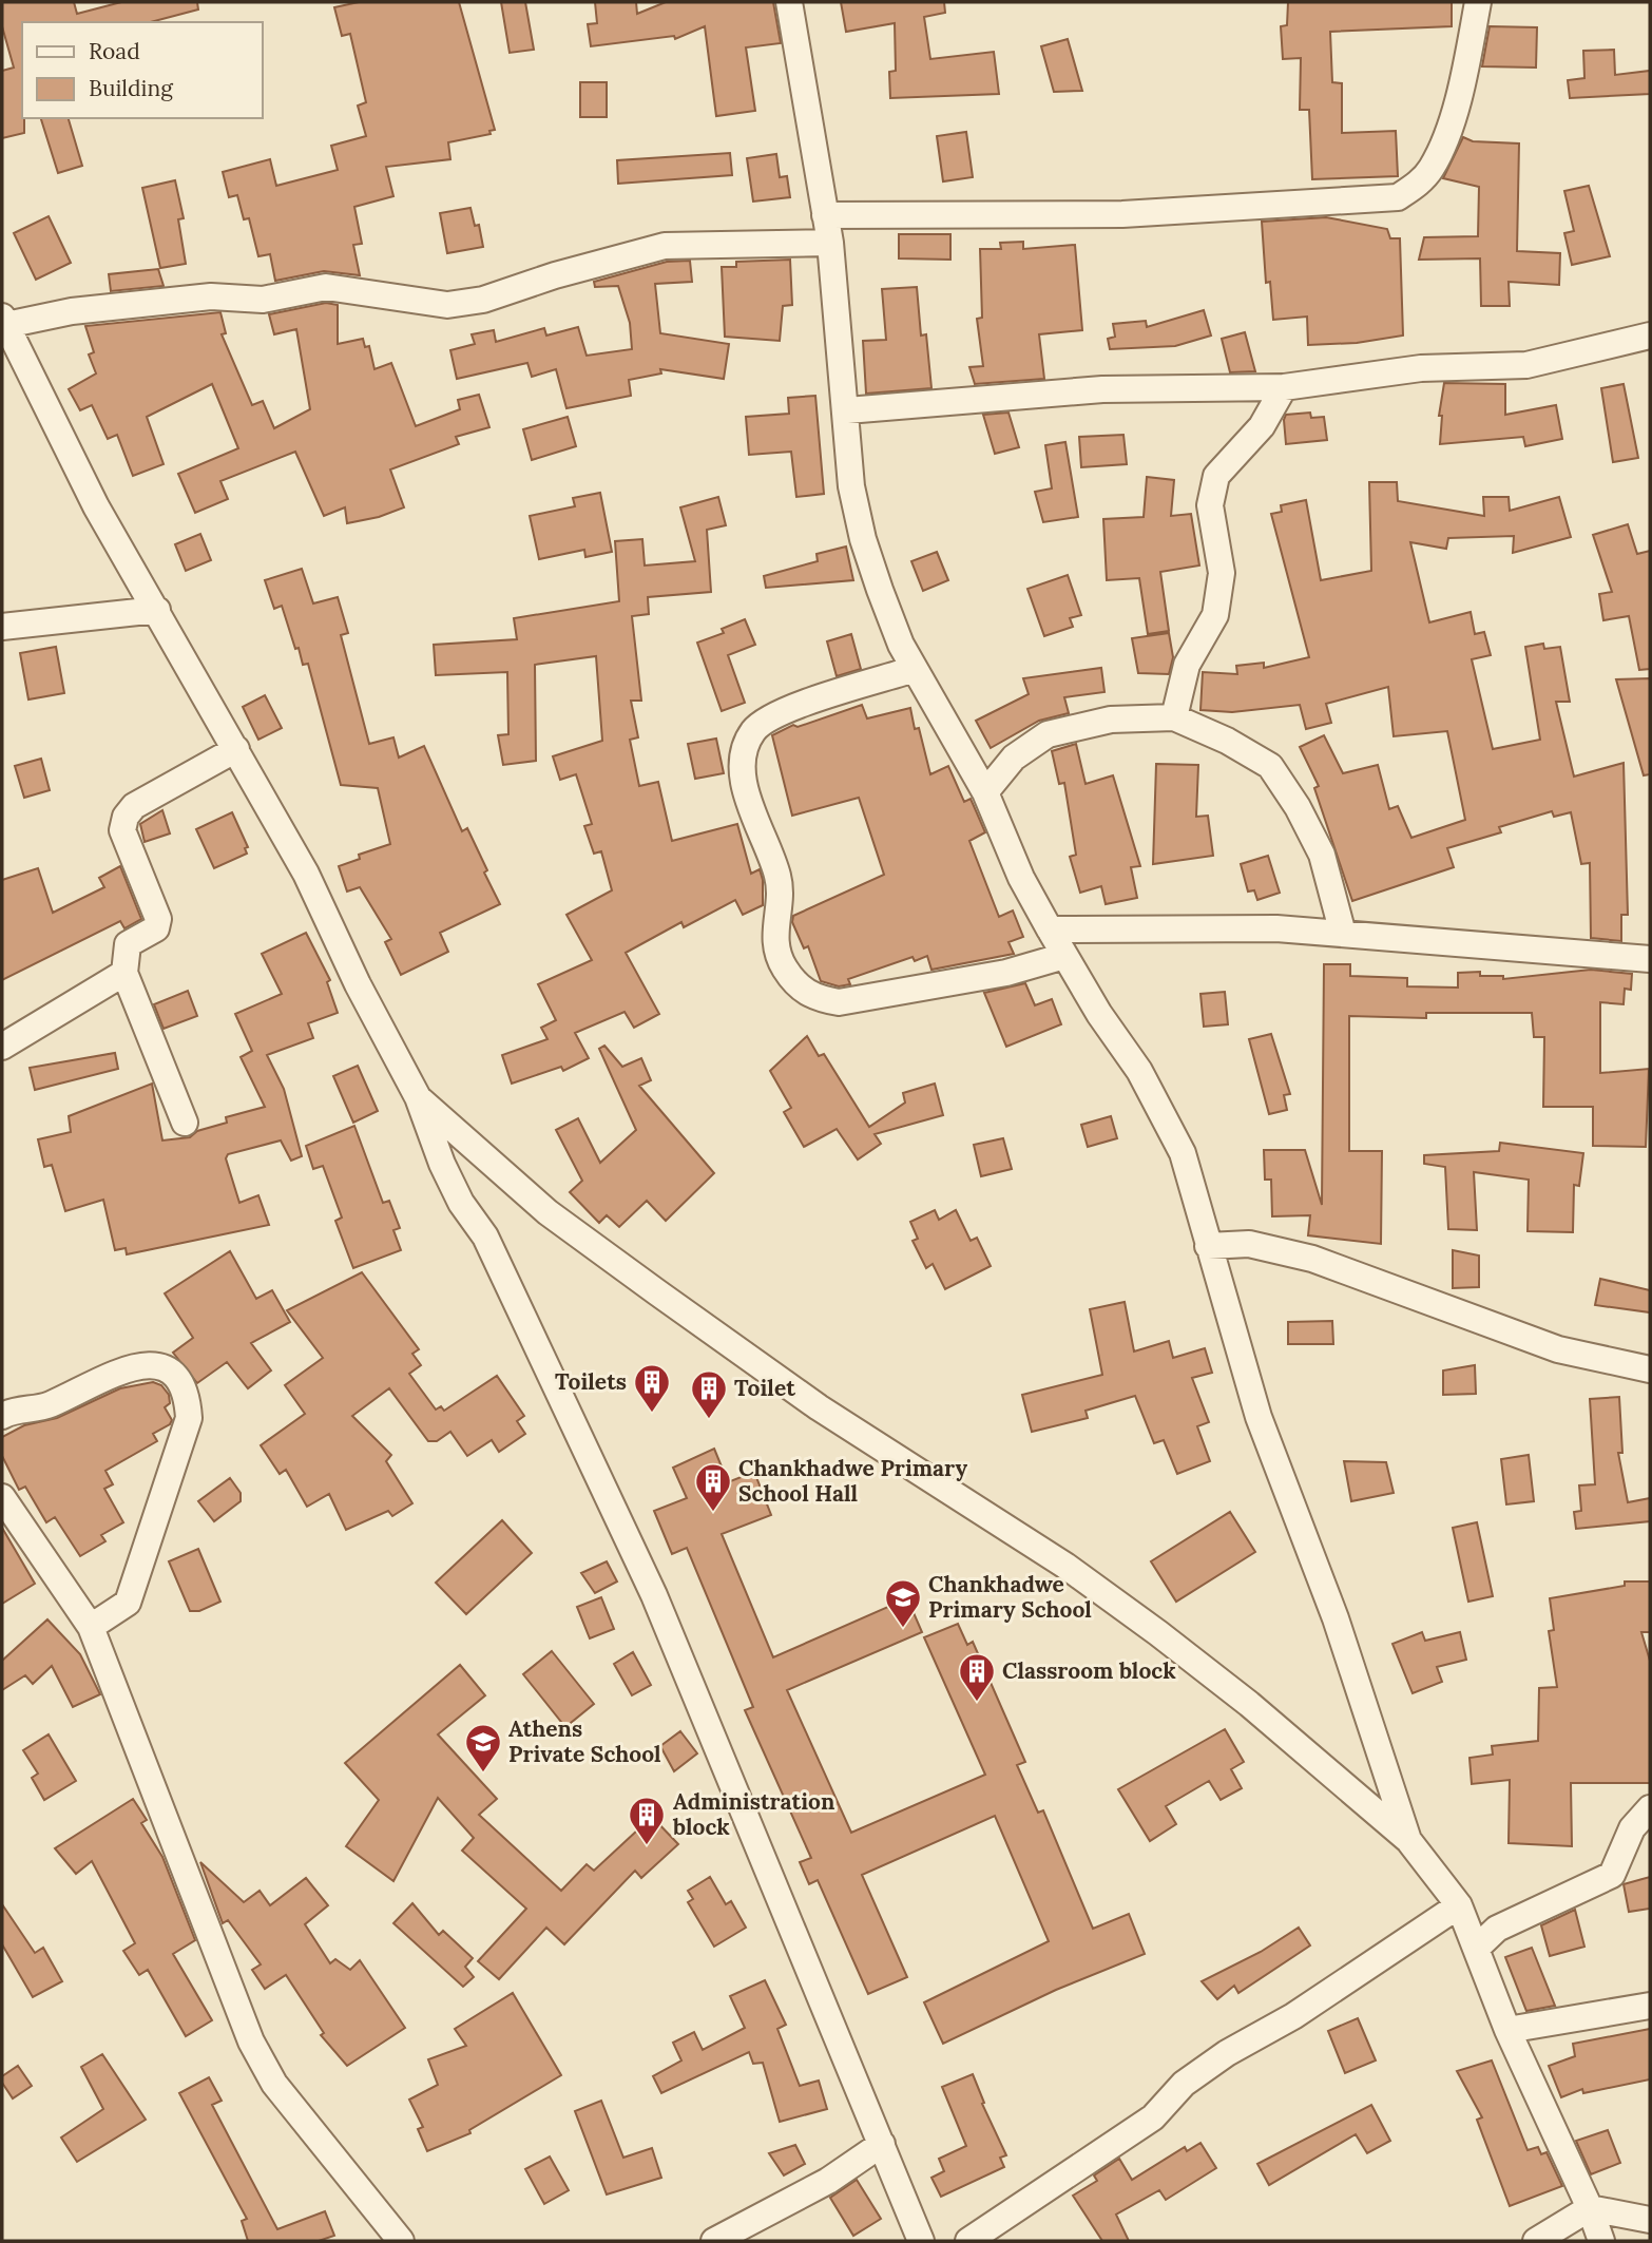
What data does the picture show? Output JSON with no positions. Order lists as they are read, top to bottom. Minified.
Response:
{"places":{"building":["Toilets","Toilet","Chankhadwe Primary School Hall","Classroom block","Administration block"],"school or university":["Chankhadwe Primary School","Athens Private School"]},"legend":["Road","Building"]}
